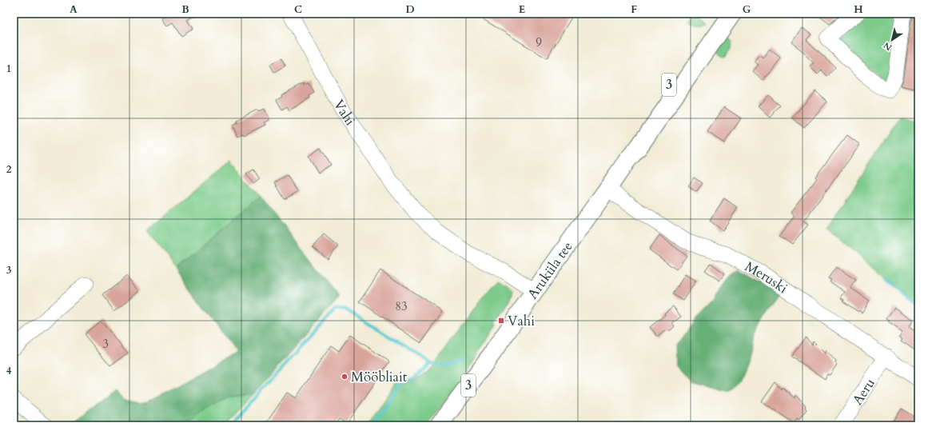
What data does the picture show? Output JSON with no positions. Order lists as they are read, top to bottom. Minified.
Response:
{"streets":{"highway":["3","Aruküla tee"],"street":["Vahi","Meruski","Aeru"]},"crossings":[["Vahi","Aruküla tee"],["Aruküla tee","Meruski"],["Meruski","Aeru"]],"places":{"transit":["Vahi"],"other":["Mööbliait"]},"house_numbers":["9","83","3"],"north":"bottom left","grid":{"columns":["A","B","C","D","E","F","G","H"],"rows":["1","2","3","4"]}}
